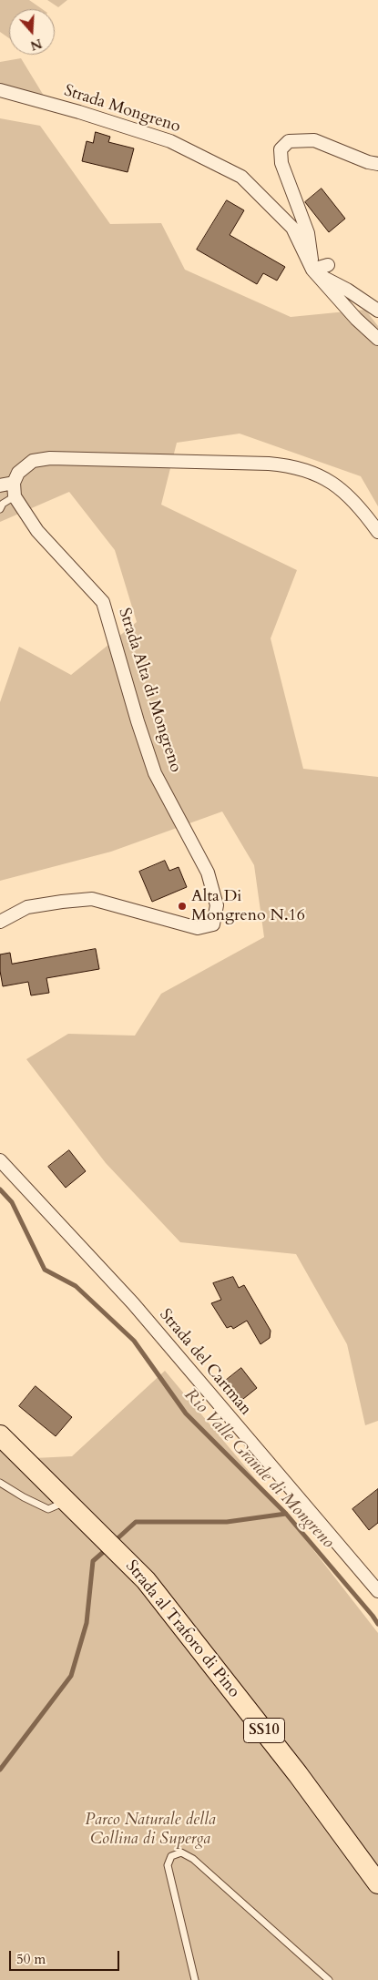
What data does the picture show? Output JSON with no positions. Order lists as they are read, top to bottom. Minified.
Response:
{"streets":{"main road":["Strada al Traforo di Pino","SS10"],"street":["Strada Mongreno","Strada Alta di Mongreno","Strada del Cartman"]},"water":["Rio Valle Grande di Mongreno"],"parks":["Parco Naturale della Collina di Superga"],"places":["Alta Di Mongreno N.16"],"scale_bar":"50 m","north":"bottom"}
